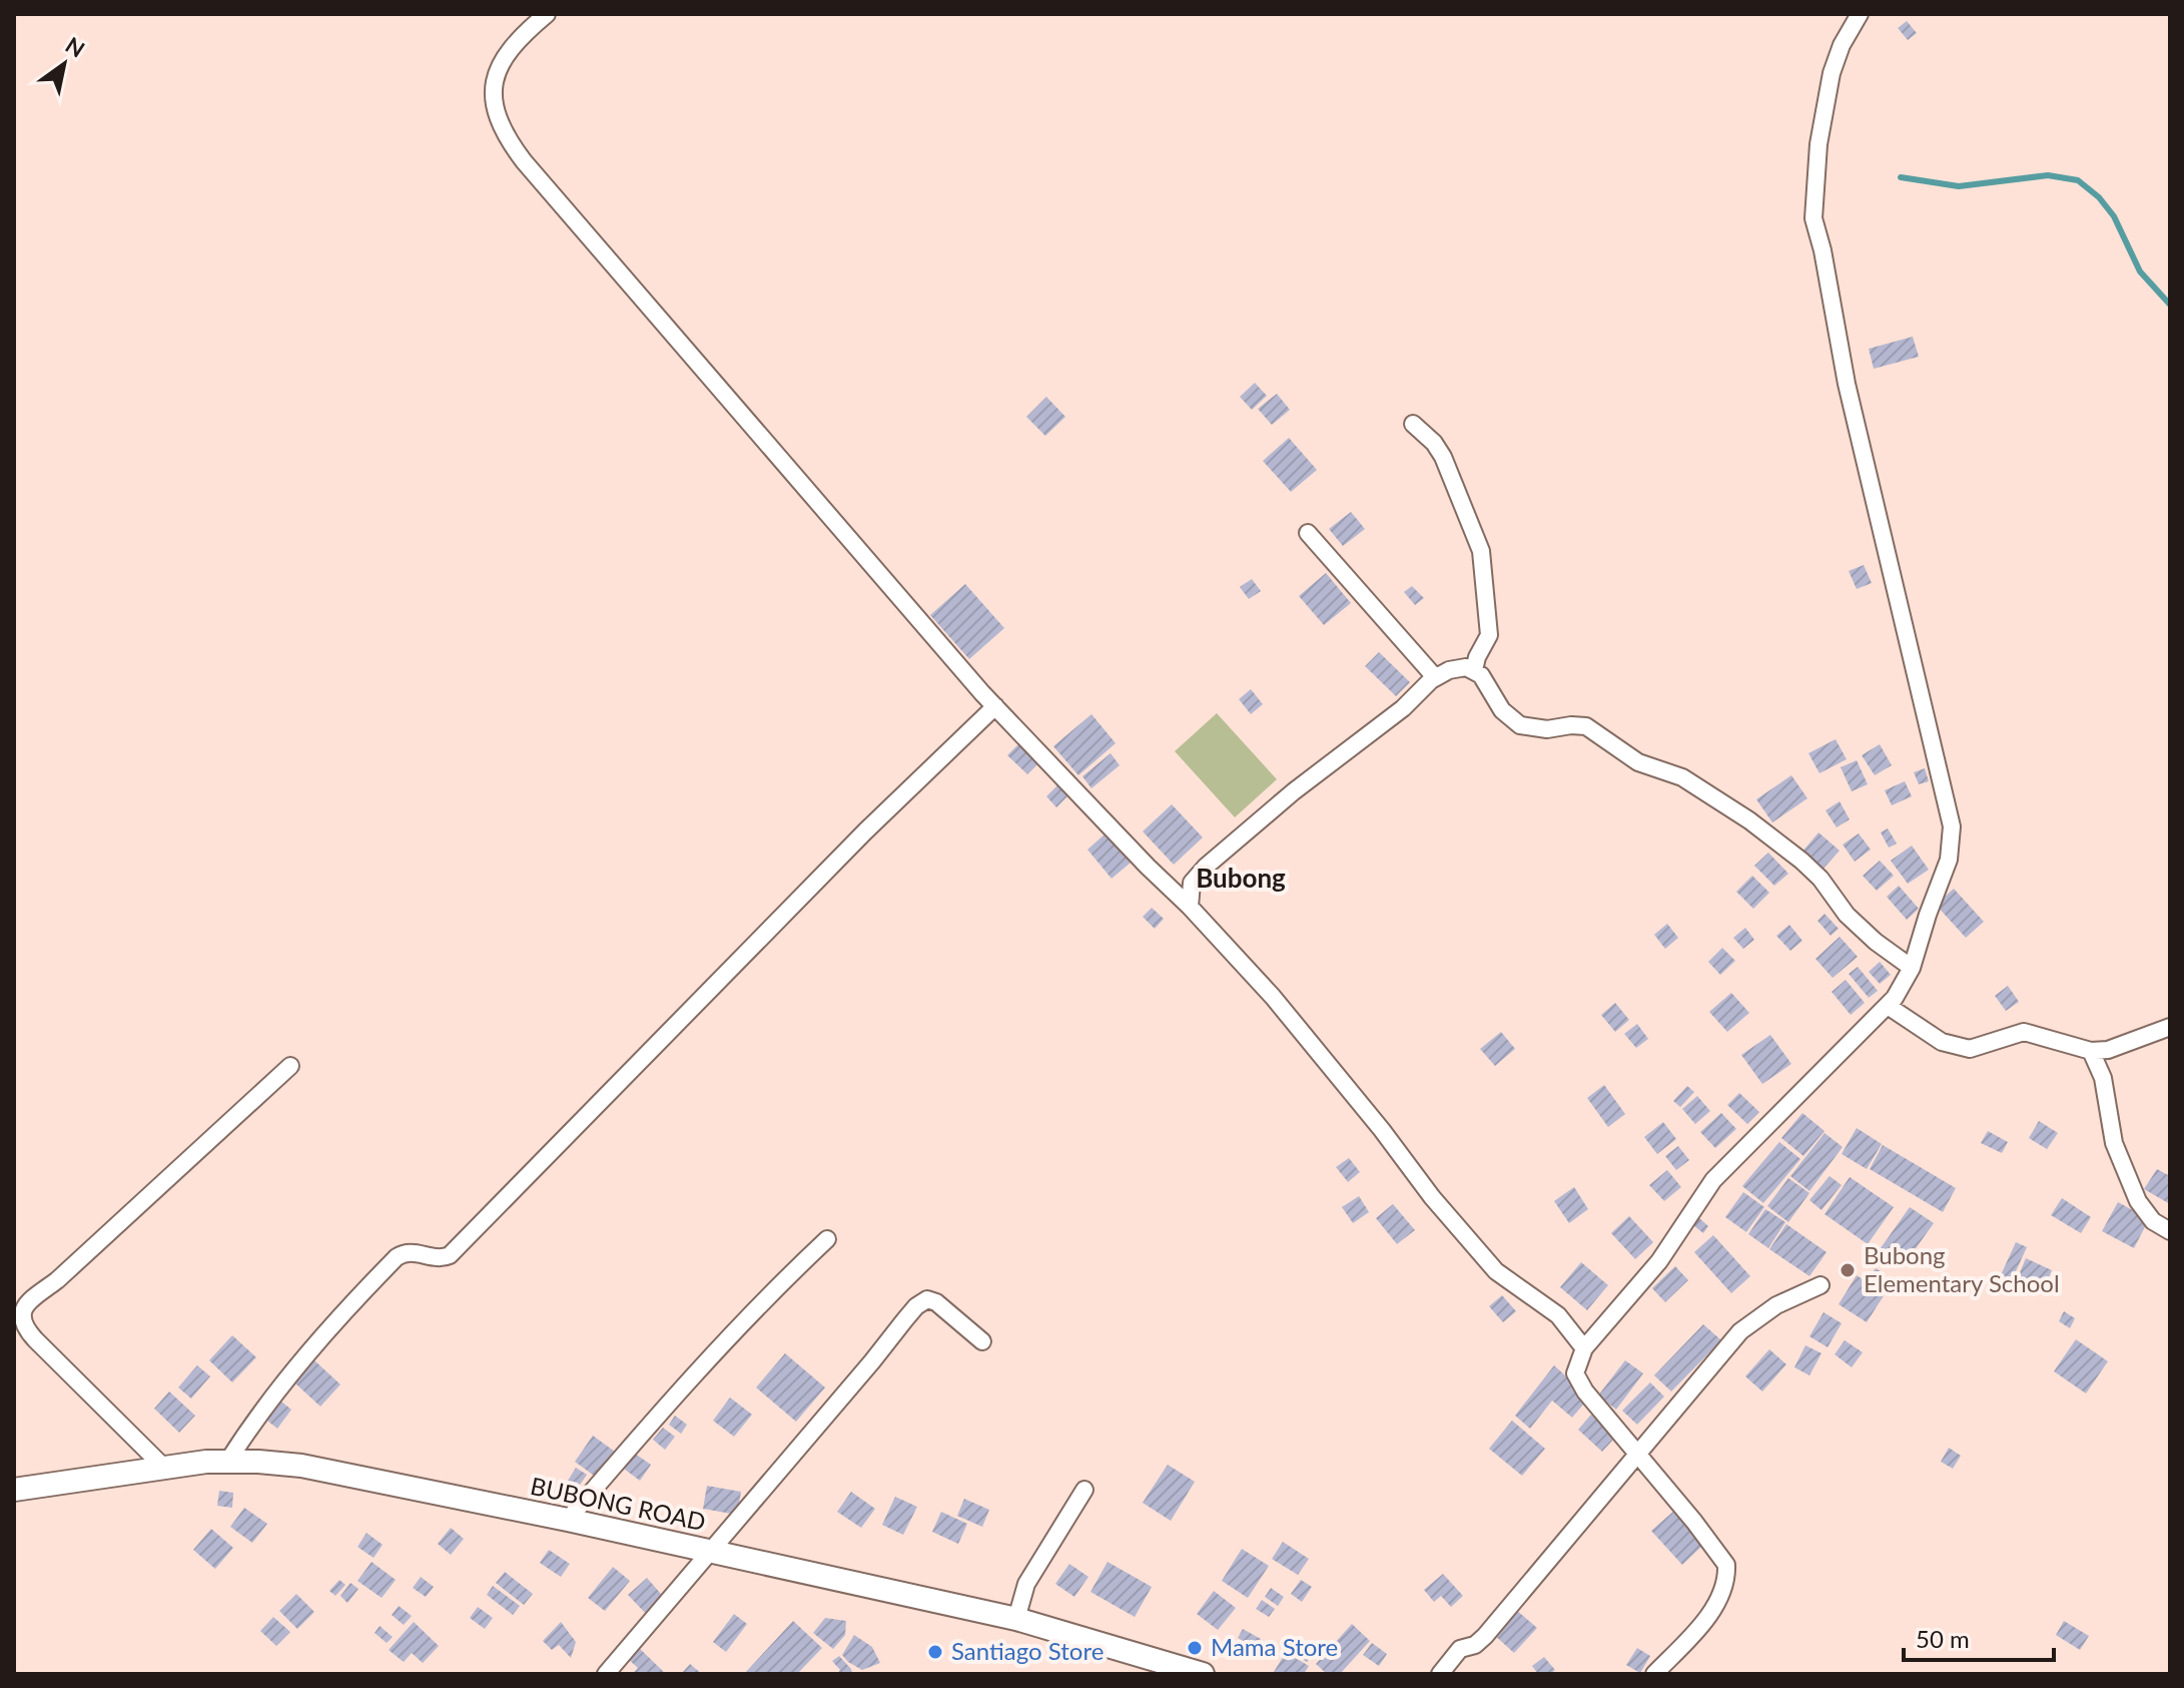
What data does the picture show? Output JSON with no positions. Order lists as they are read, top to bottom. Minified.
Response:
{"streets":{"main road":["BUBONG ROAD"]},"districts":["Bubong"],"places":["Bubong Elementary School","Mama Store","Santiago Store"],"scale_bar":"50 m","north":"top right"}
